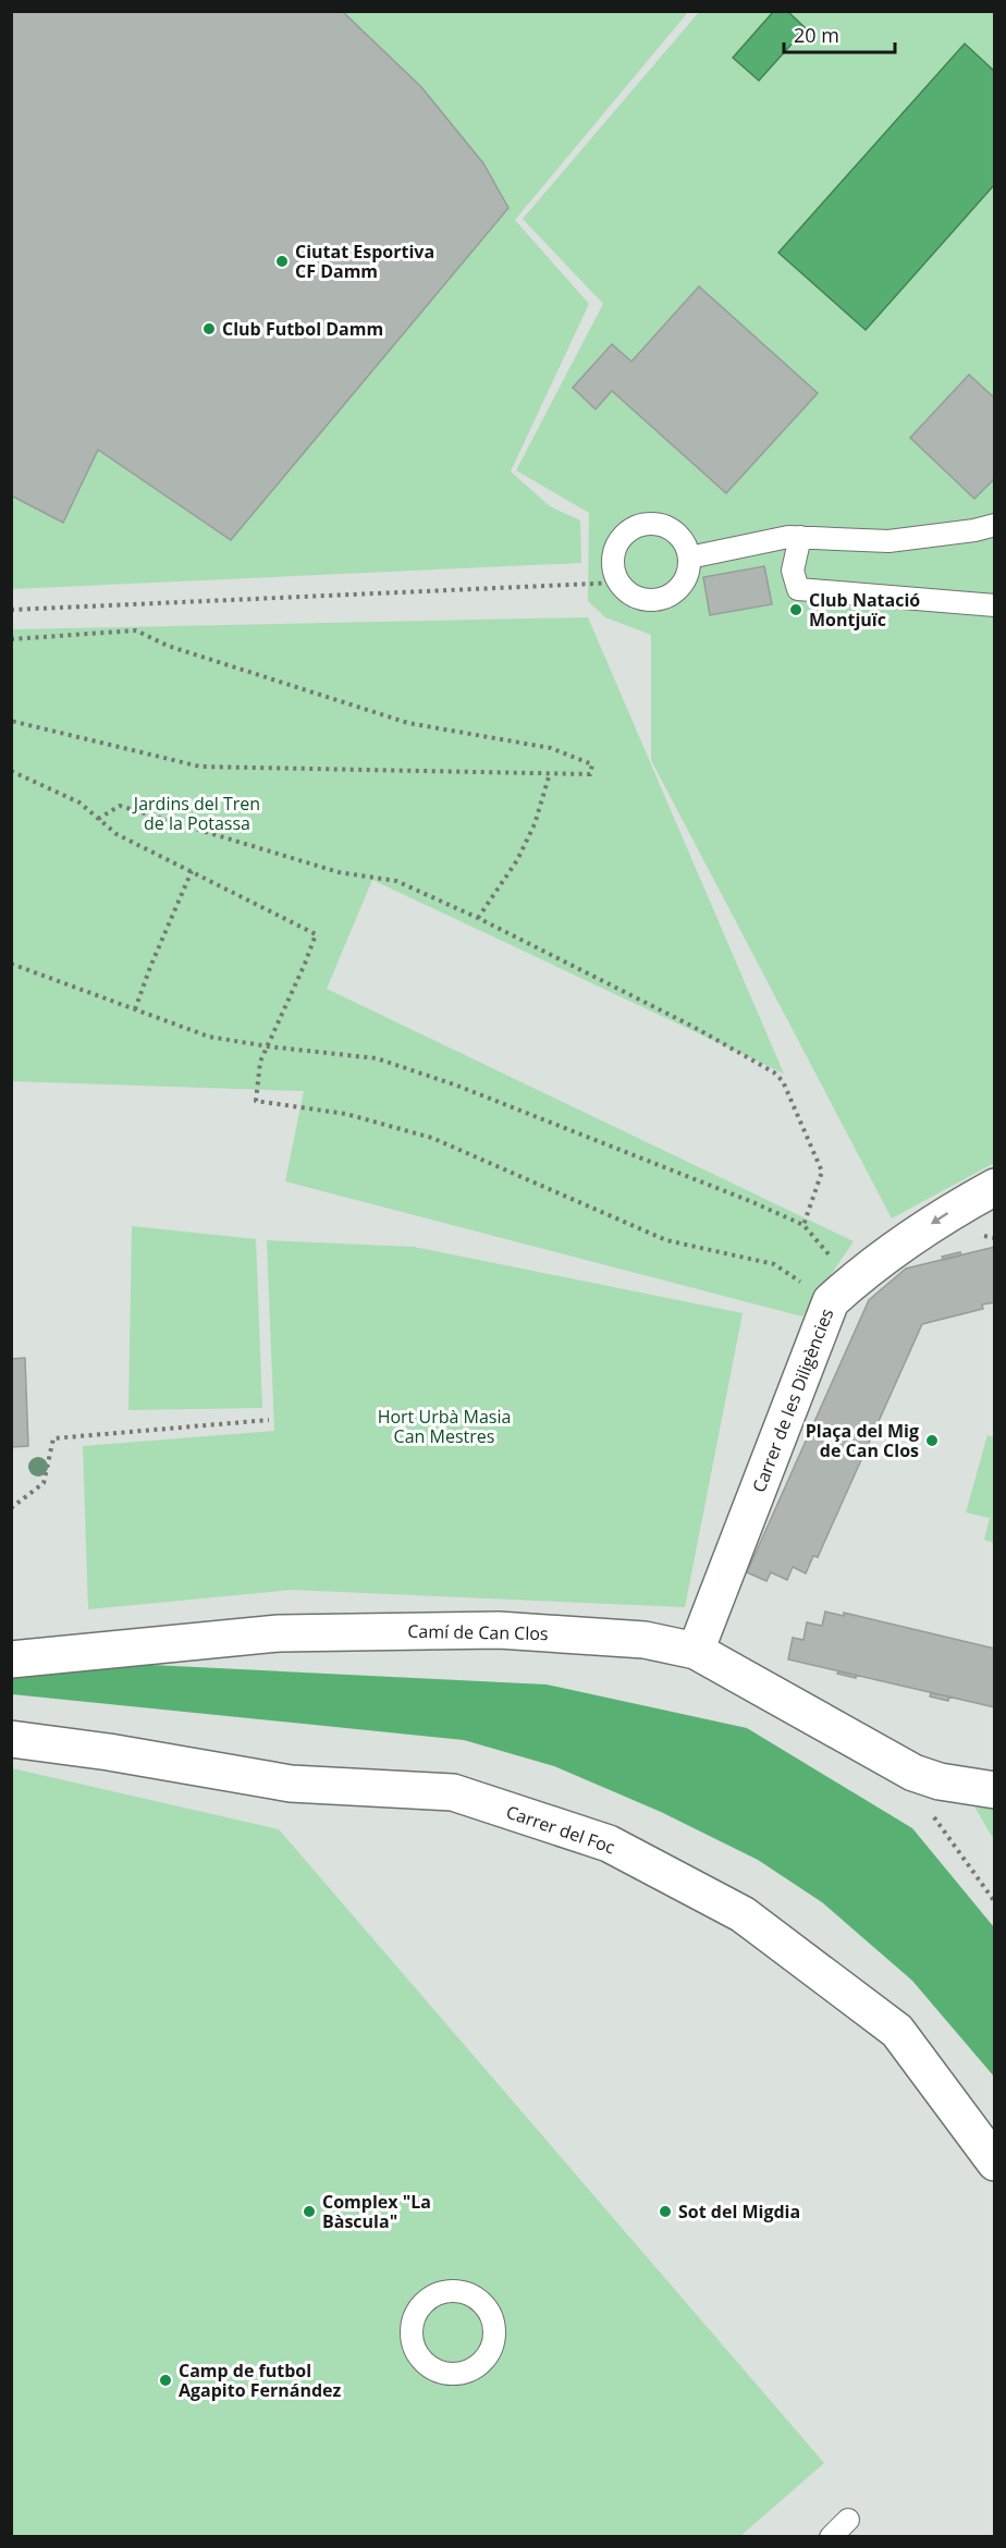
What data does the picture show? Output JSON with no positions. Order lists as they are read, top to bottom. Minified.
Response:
{"streets":{"street":["Carrer de les Diligències","Camí de Can Clos","Carrer del Foc"]},"crossings":[["Carrer de les Diligències","Camí de Can Clos"]],"parks":["Jardins del Tren de la Potassa","Hort Urbà Masia Can Mestres"],"places":["Ciutat Esportiva CF Damm","Club Futbol Damm","Club Natació Montjuïc","Plaça del Mig de Can Clos","Complex \"La Bàscula\"","Sot del Migdia","Camp de futbol Agapito Fernández"],"scale_bar":"20 m"}
